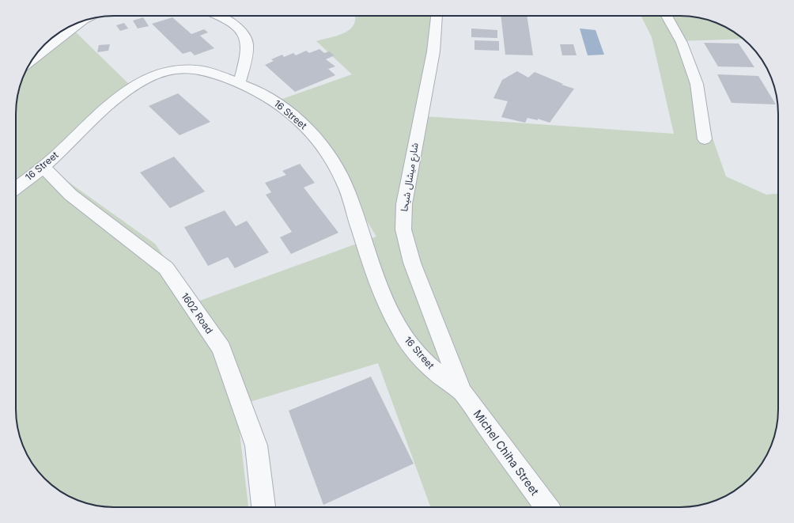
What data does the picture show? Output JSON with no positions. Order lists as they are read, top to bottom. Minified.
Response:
{"streets":{"street":["16 Street","شارع ميشال شيحا","1602 Road","Michel Chiha Street"]},"crossings":[["16 Street","شارع ميشال شيحا"],["16 Street","1602 Road"],["16 Street","Michel Chiha Street"],["شارع ميشال شيحا","Michel Chiha Street"]]}
